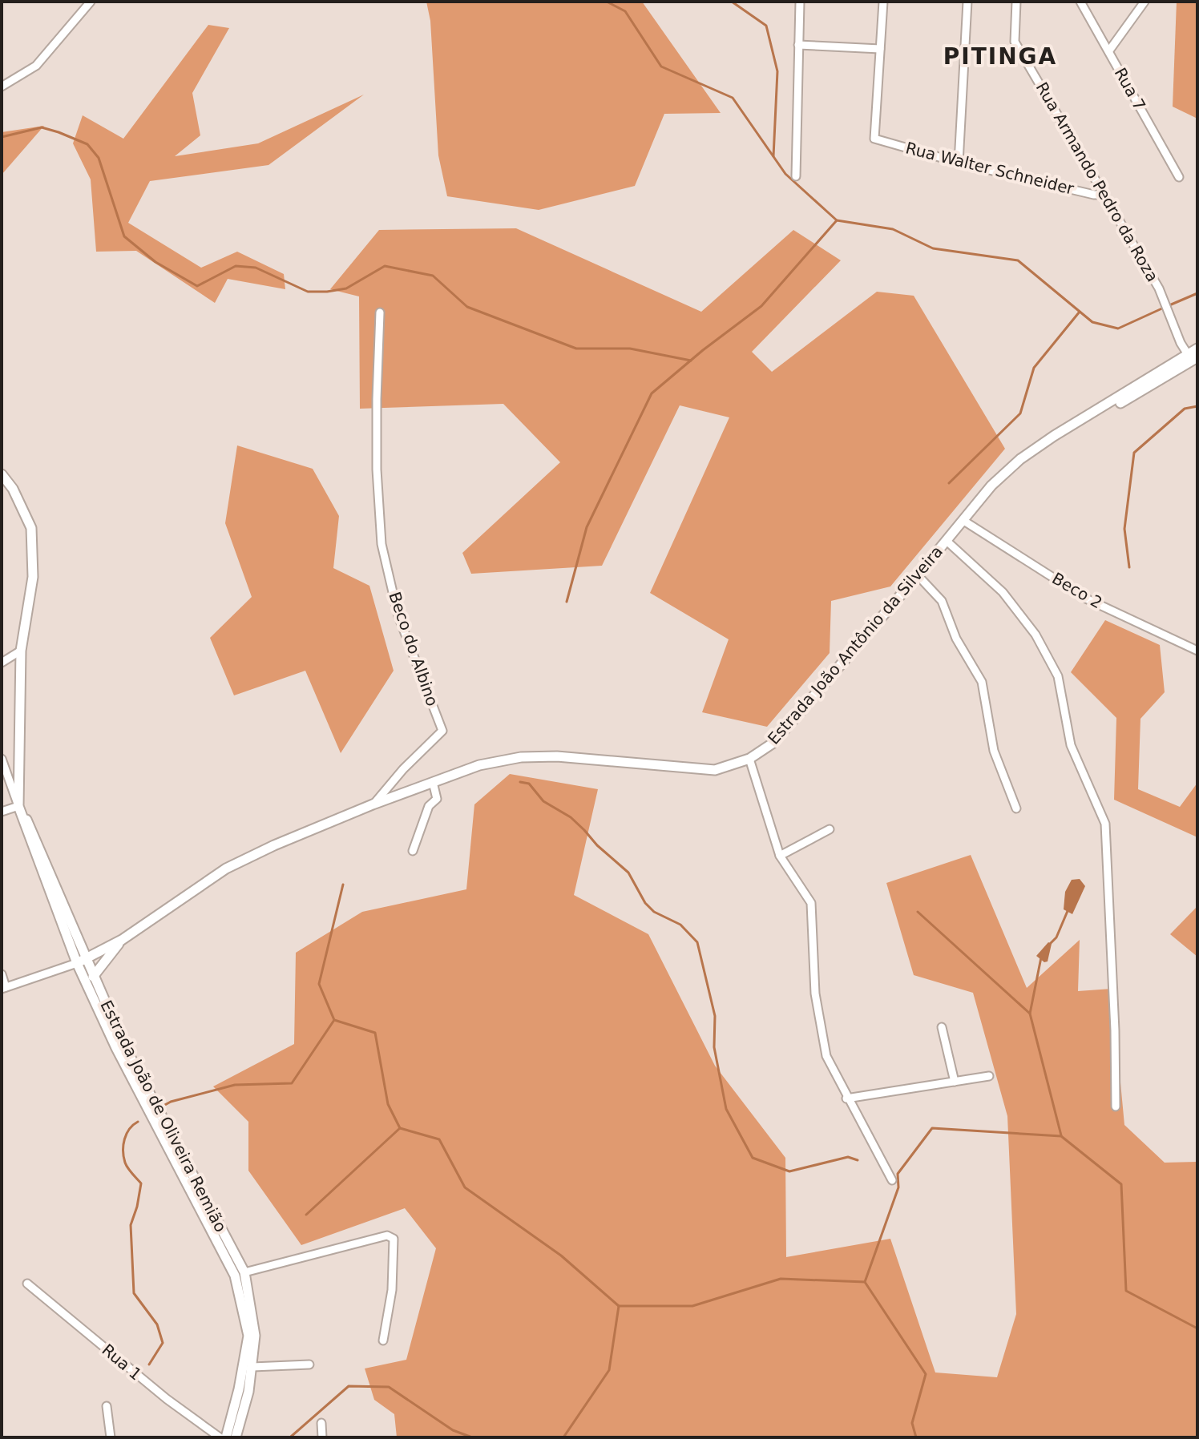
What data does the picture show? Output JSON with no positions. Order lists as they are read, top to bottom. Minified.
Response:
{"streets":{"main road":["Estrada João Antônio da Silveira","Estrada João de Oliveira Remião"],"street":["Rua 7","Rua Walter Schneider","Rua Armando Pedro da Roza","Beco 2","Beco do Albino","Rua 1"]},"crossings":[["Rua Walter Schneider","Rua Armando Pedro da Roza"],["Rua Armando Pedro da Roza","Estrada João Antônio da Silveira"],["Beco 2","Estrada João Antônio da Silveira"],["Estrada João Antônio da Silveira","Beco do Albino"],["Estrada João Antônio da Silveira","Estrada João de Oliveira Remião"]],"districts":["PITINGA"]}
